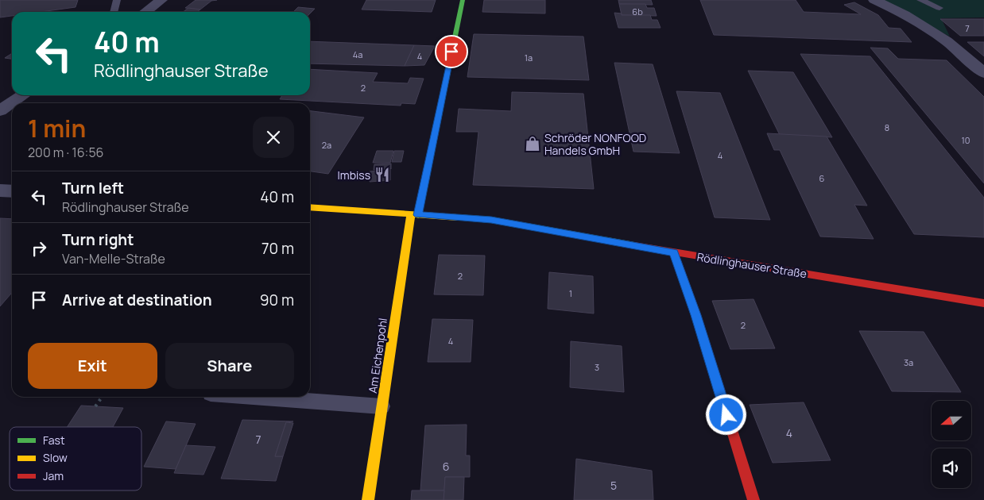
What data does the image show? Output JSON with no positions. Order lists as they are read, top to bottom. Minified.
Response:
{"streets":{"street":["Rödlinghauser Straße","Am Eichenpohl"]},"crossings":[["Rödlinghauser Straße","Am Eichenpohl"]],"places":{"shop":["Schröder NONFOOD Handels GmbH"],"restaurant":["Imbiss"]},"house_numbers":["6b","7","4a","4","1a","2","8","10","2a","4","6","2","1","2","4","3a","3","4","7","6","5"],"legend":["Fast","Slow","Jam"],"north":"left","page":{"turn":["40 m","Rödlinghauser Straße"],"heading":["1 min","200 m · 16:56"],"list":[{"name":"Turn left","note":"Rödlinghauser Straße","value":"40 m"},{"name":"Turn right","note":"Van-Melle-Straße","value":"70 m"},{"name":"Arrive at destination","value":"90 m"}],"buttons":["Exit","Share"]}}
